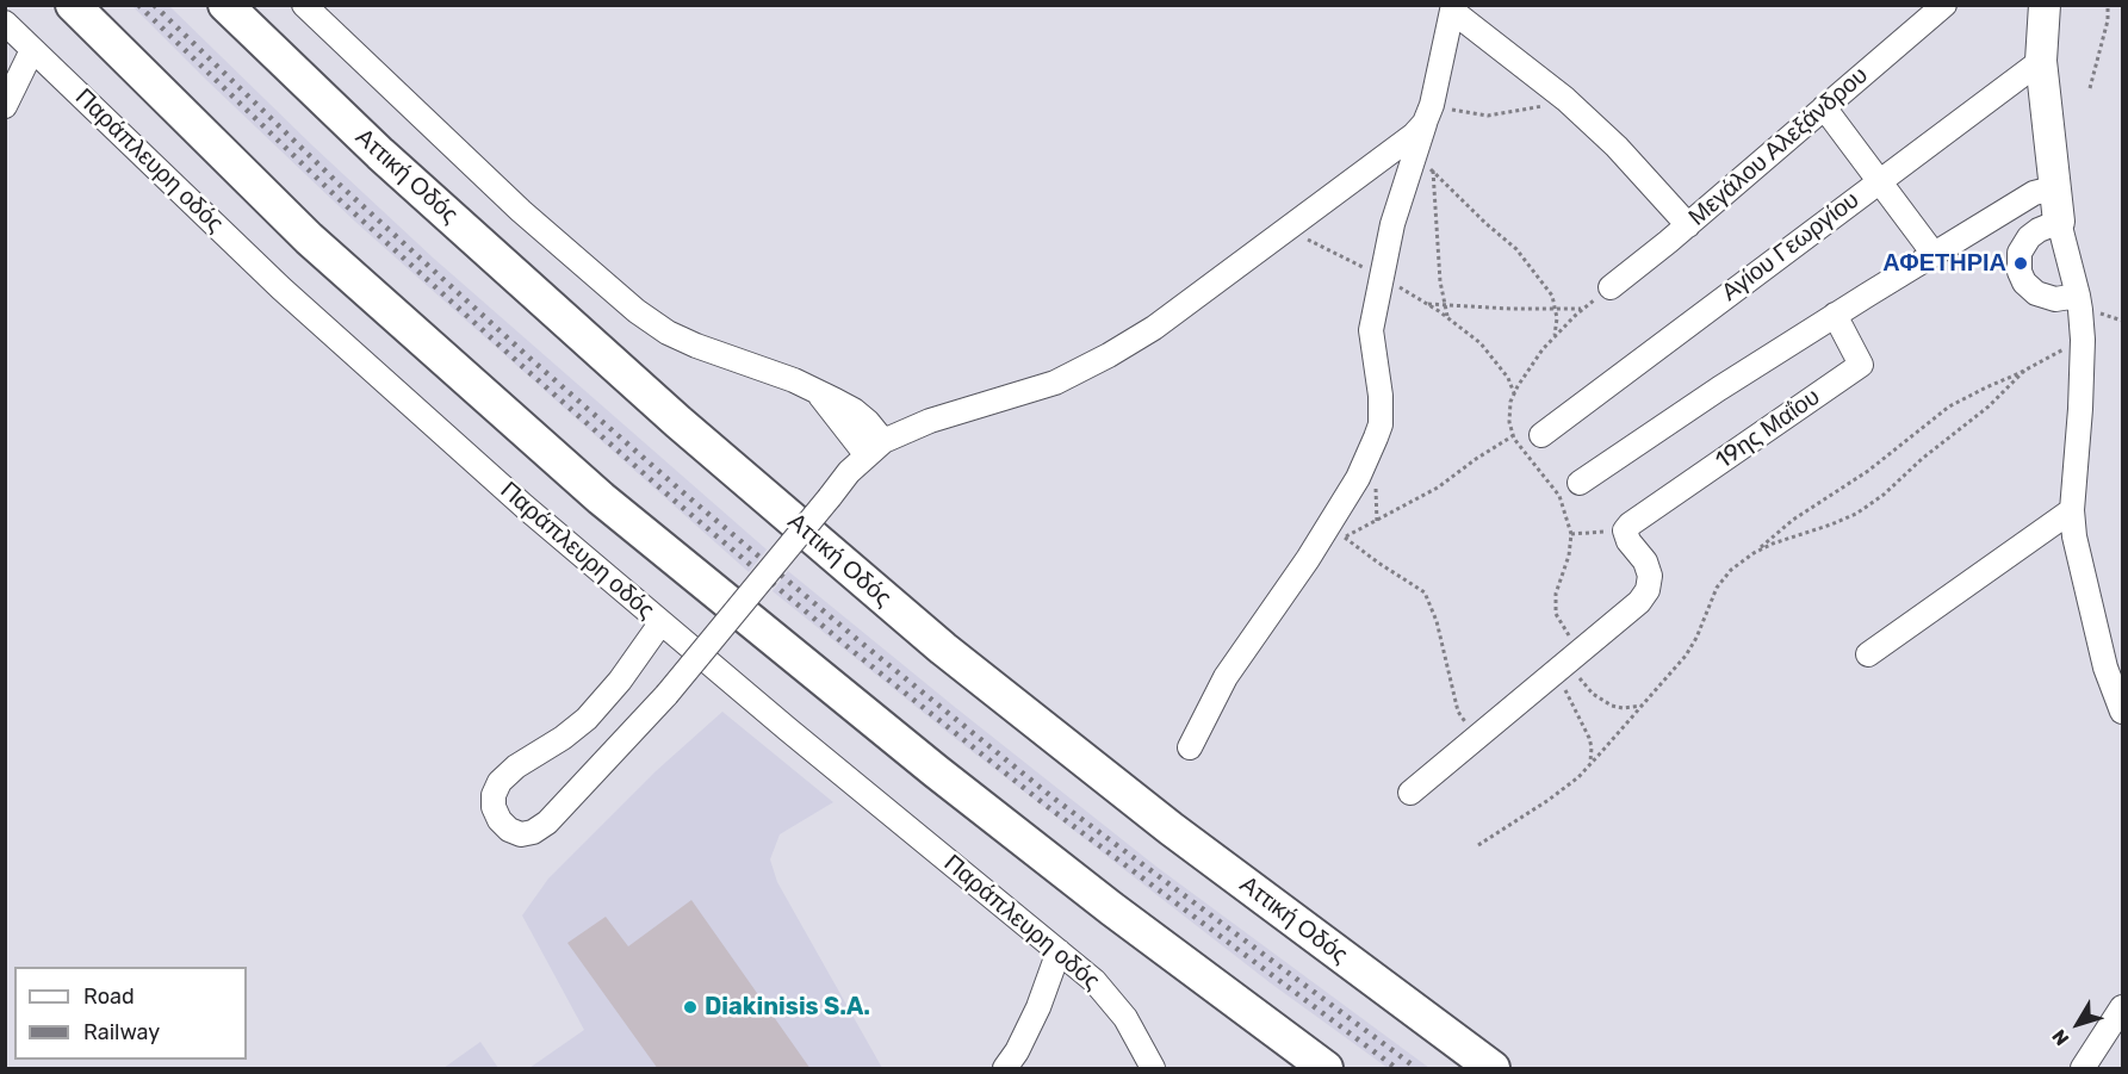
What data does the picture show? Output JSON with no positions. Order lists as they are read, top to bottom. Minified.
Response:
{"streets":{"highway":["Αττική Οδός"],"street":["Μεγάλου Αλεξάνδρου","Παράπλευρη οδός","Αγίου Γεωργίου","19ης Μαΐου"]},"places":["ΑΦΕΤΗΡΙΑ","Diakinisis S.A."],"legend":["Road","Railway"],"north":"bottom left"}
